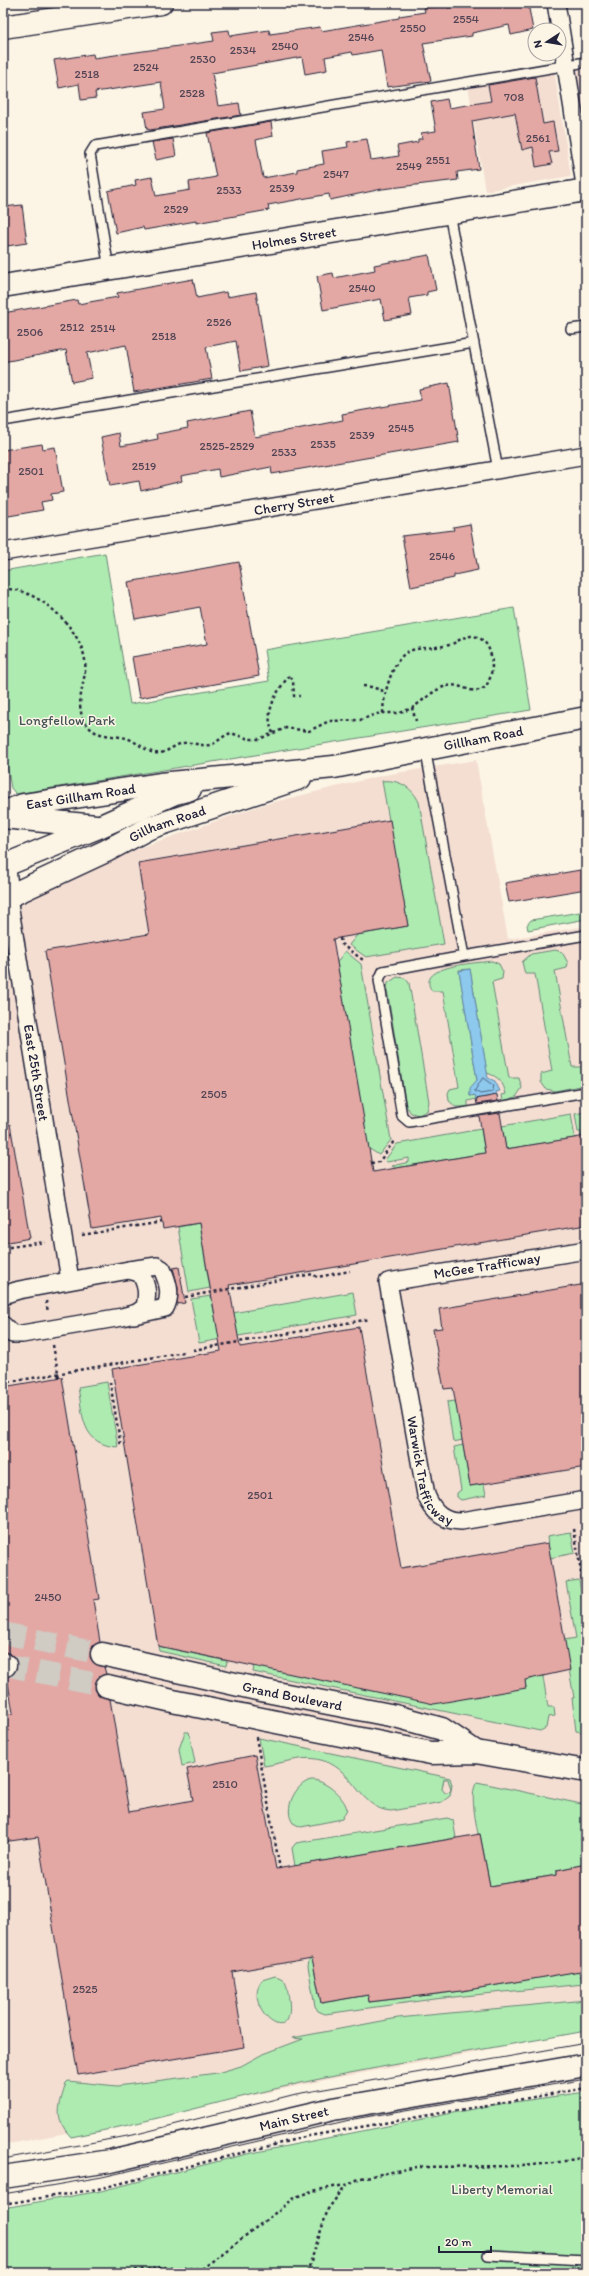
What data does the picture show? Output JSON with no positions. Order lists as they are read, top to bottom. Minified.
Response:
{"streets":{"main road":["Holmes Street","Gillham Road","East Gillham Road","East 25th Street","Grand Boulevard","Main Street"],"street":["Cherry Street","McGee Trafficway","Warwick Trafficway"]},"crossings":[["Gillham Road","East Gillham Road"],["Gillham Road","East 25th Street"],["McGee Trafficway","Warwick Trafficway"]],"parks":["Longfellow Park","Liberty Memorial"],"house_numbers":["2554","2550","2546","2540","2534","2530","2524","2518","2528","708","2561","2551","2549","2547","2539","2533","2529","2540","2526","2512","2514","2506","2518","2545","2539","2535","2525-2529","2533","2519","2501","2546","2505","2501","2450","2510","2525"],"scale_bar":"20 m","north":"left"}
